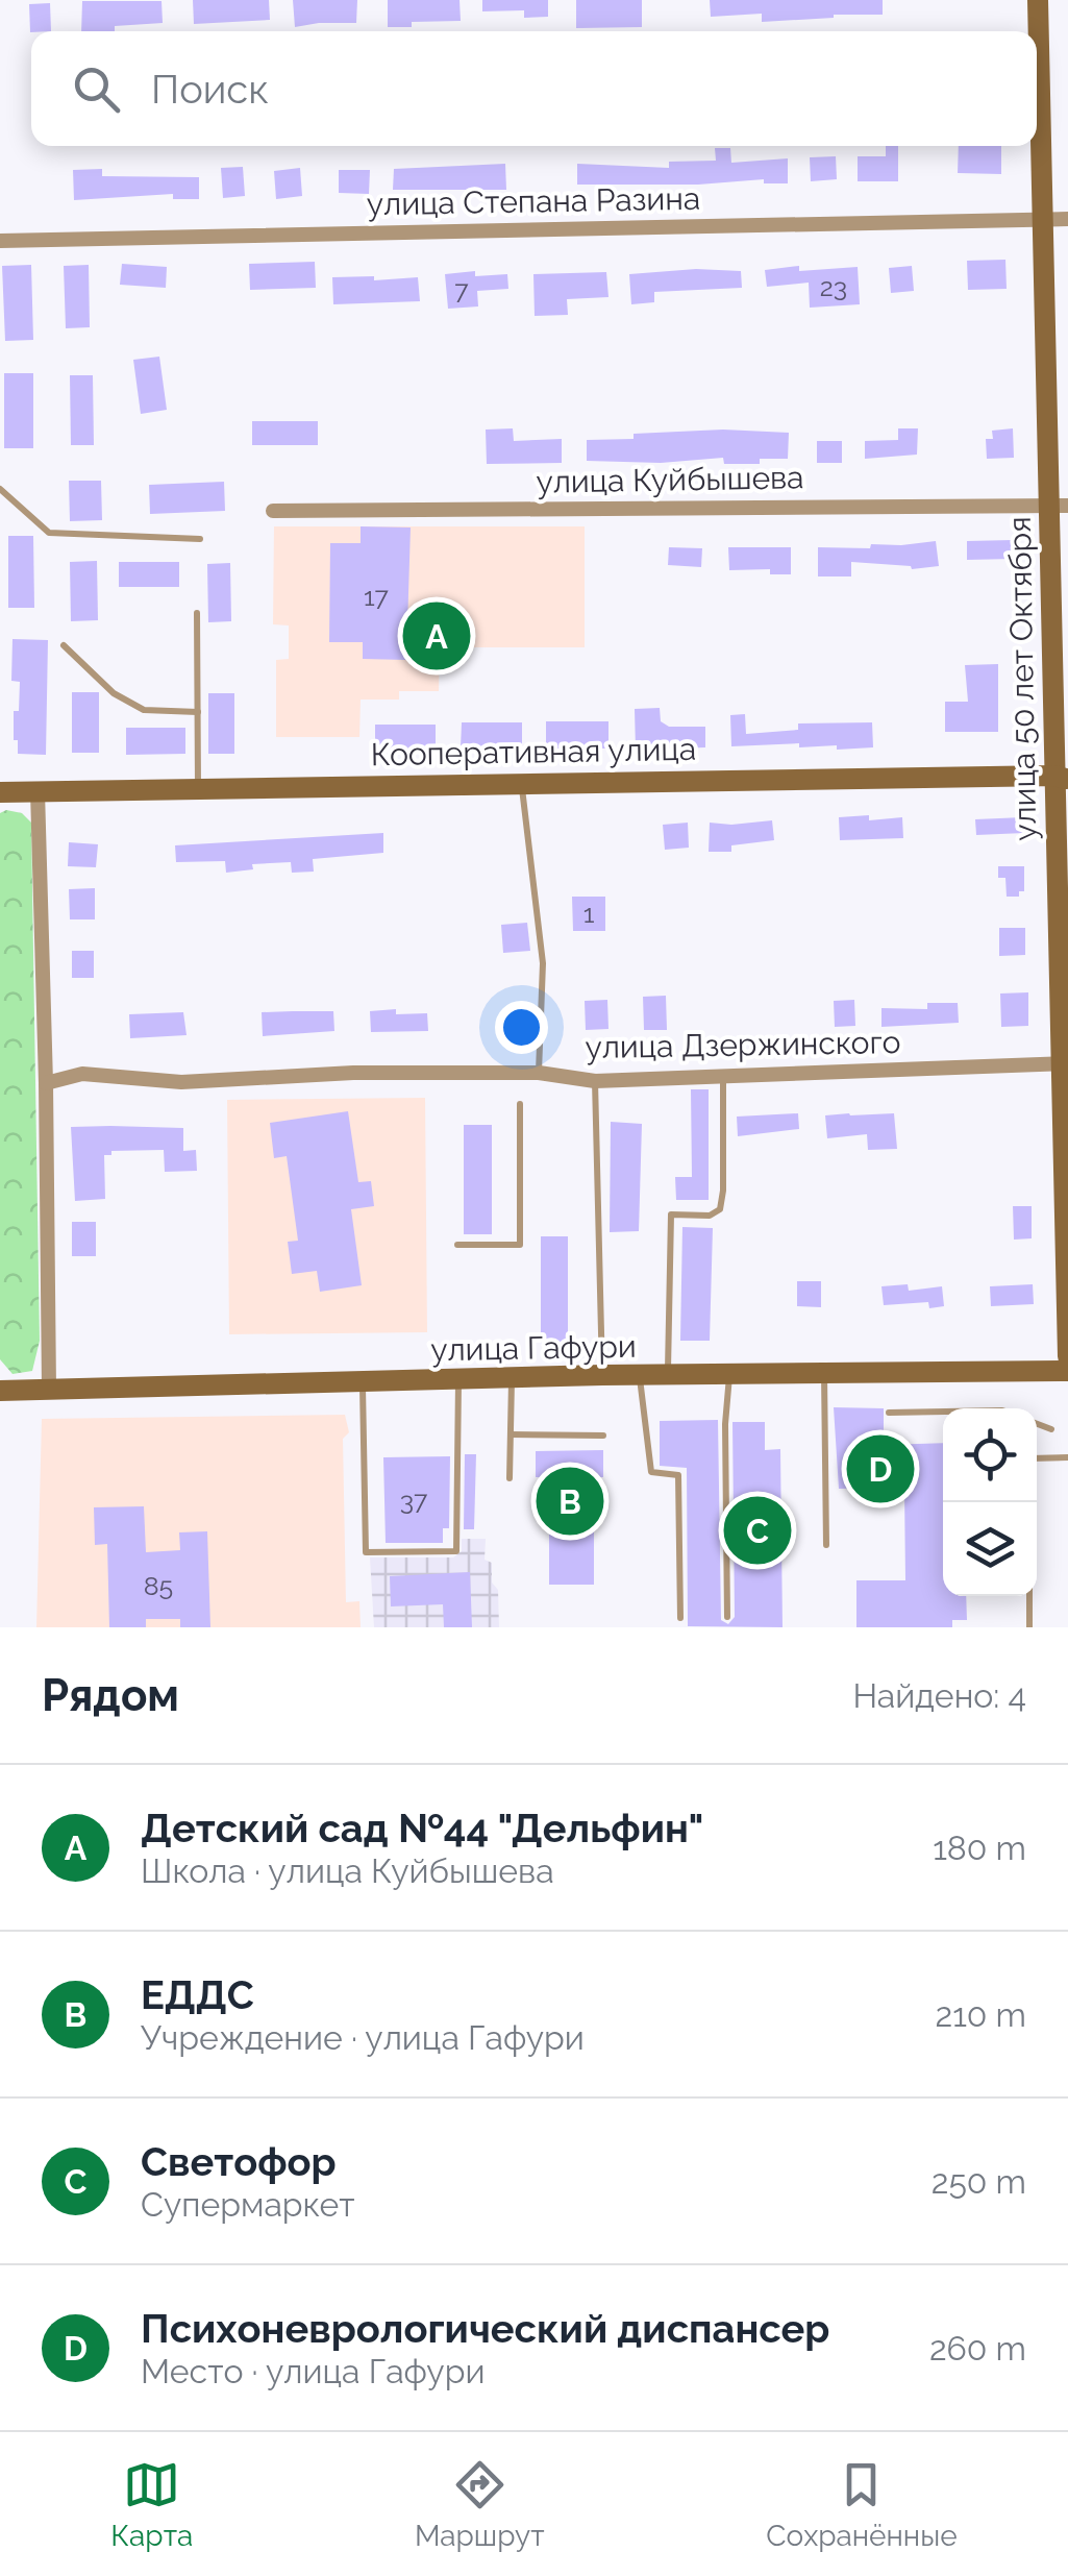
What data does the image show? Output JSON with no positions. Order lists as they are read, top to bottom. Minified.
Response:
{"streets":{"street":["улица Степана Разина","улица Куйбышева","улица 50 лет Октября","Кооперативная улица","улица Дзержинского","улица Гафури"]},"crossings":[["улица Степана Разина","улица 50 лет Октября"],["улица Куйбышева","улица 50 лет Октября"],["улица 50 лет Октября","Кооперативная улица"],["улица 50 лет Октября","улица Дзержинского"]],"house_numbers":["23","7","17","1","37","85"],"page":{"search":"Поиск","pins":["A","D","B","C"],"heading":["Рядом","Найдено: 4"],"list":[{"mark":"A","name":"Детский сад №44 \"Дельфин\"","note":"Школа · улица Куйбышева","value":"180 m"},{"mark":"B","name":"ЕДДС","note":"Учреждение · улица Гафури","value":"210 m"},{"mark":"C","name":"Светофор","note":"Супермаркет","value":"250 m"},{"mark":"D","name":"Психоневрологический диспансер","note":"Место · улица Гафури","value":"260 m"}],"nav":["Карта","Маршрут","Сохранённые"]}}
